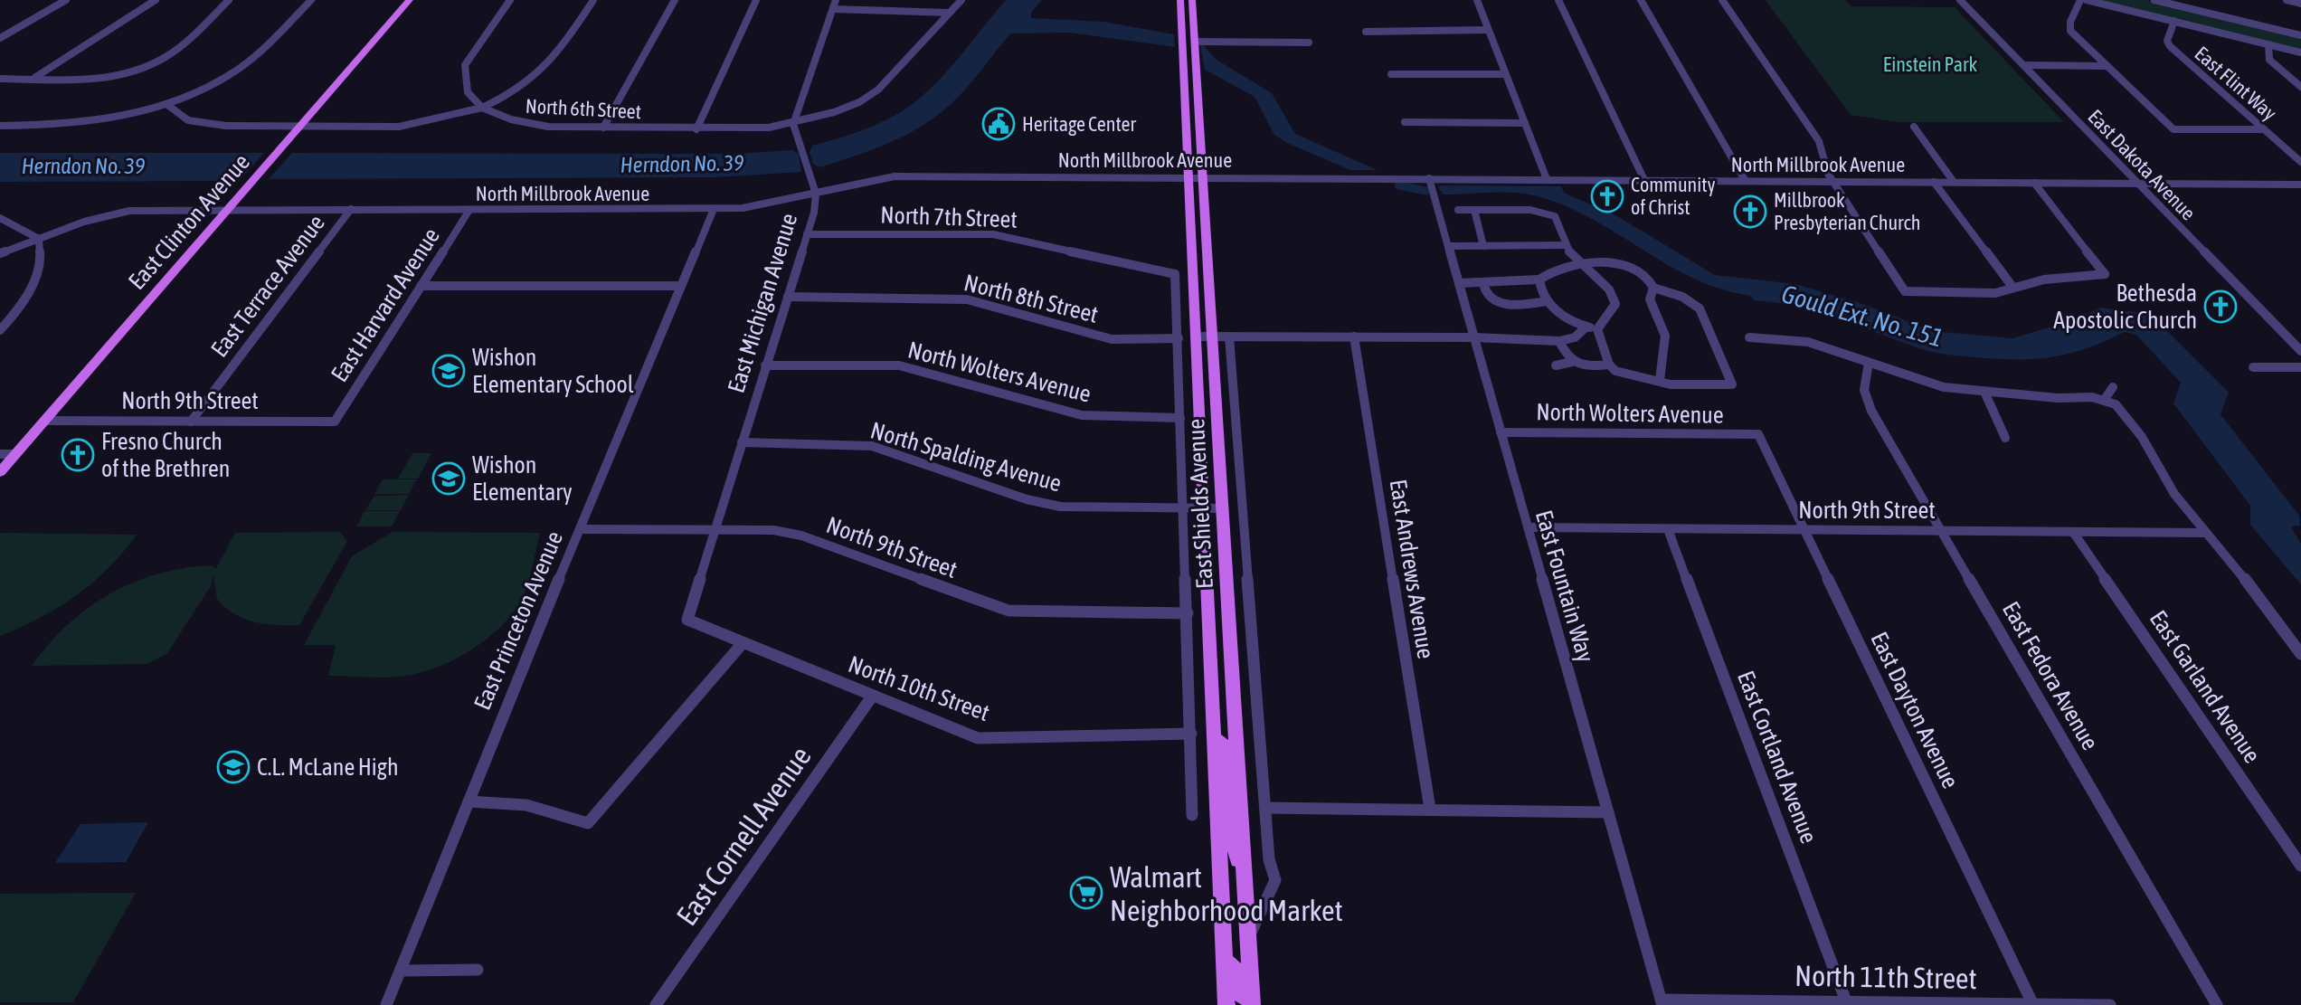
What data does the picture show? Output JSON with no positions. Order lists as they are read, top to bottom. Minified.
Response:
{"streets":{"main road":["East Clinton Avenue","East Shields Avenue"],"street":["East Flint Way","North 6th Street","North Millbrook Avenue","East Dakota Avenue","North 7th Street","East Terrace Avenue","North 8th Street","East Michigan Avenue","East Harvard Avenue","North Wolters Avenue","North 9th Street","North Spalding Avenue","East Andrews Avenue","East Fountain Way","East Princeton Avenue","East Fedora Avenue","East Garland Avenue","North 10th Street","East Dayton Avenue","East Cortland Avenue","East Cornell Avenue","North 11th Street"]},"crossings":[["North 6th Street","East Michigan Avenue"],["North Millbrook Avenue","East Dakota Avenue"],["North Millbrook Avenue","East Clinton Avenue"],["North Millbrook Avenue","East Terrace Avenue"],["North Millbrook Avenue","East Michigan Avenue"],["North Millbrook Avenue","East Harvard Avenue"],["North Millbrook Avenue","East Shields Avenue"],["North Millbrook Avenue","East Fountain Way"],["North Millbrook Avenue","East Princeton Avenue"],["North 7th Street","North 8th Street"],["North 7th Street","East Michigan Avenue"],["East Clinton Avenue","North 9th Street"],["East Terrace Avenue","North 9th Street"],["North 8th Street","East Michigan Avenue"],["East Michigan Avenue","North Wolters Avenue"],["East Michigan Avenue","North 9th Street"],["East Michigan Avenue","North Spalding Avenue"],["East Michigan Avenue","North 10th Street"],["East Harvard Avenue","North 9th Street"],["North Wolters Avenue","East Fountain Way"],["North Wolters Avenue","East Dayton Avenue"],["North 9th Street","East Fountain Way"],["North 9th Street","East Princeton Avenue"],["North 9th Street","East Fedora Avenue"],["North 9th Street","East Garland Avenue"],["North 9th Street","East Dayton Avenue"],["North 9th Street","East Cortland Avenue"],["North Spalding Avenue","East Shields Avenue"],["East Fountain Way","North 11th Street"],["North 10th Street","East Cornell Avenue"],["East Dayton Avenue","North 11th Street"],["East Cortland Avenue","North 11th Street"]],"water":["Herndon No. 39","Gould Ext. No. 151"],"parks":["Einstein Park"],"places":{"public building":["Heritage Center"],"church":["Community of Christ","Millbrook Presbyterian Church","Bethesda Apostolic Church","Fresno Church of the Brethren"],"school or university":["Wishon Elementary School","Wishon Elementary","C.L. McLane High"],"supermarket":["Walmart Neighborhood Market"]}}
